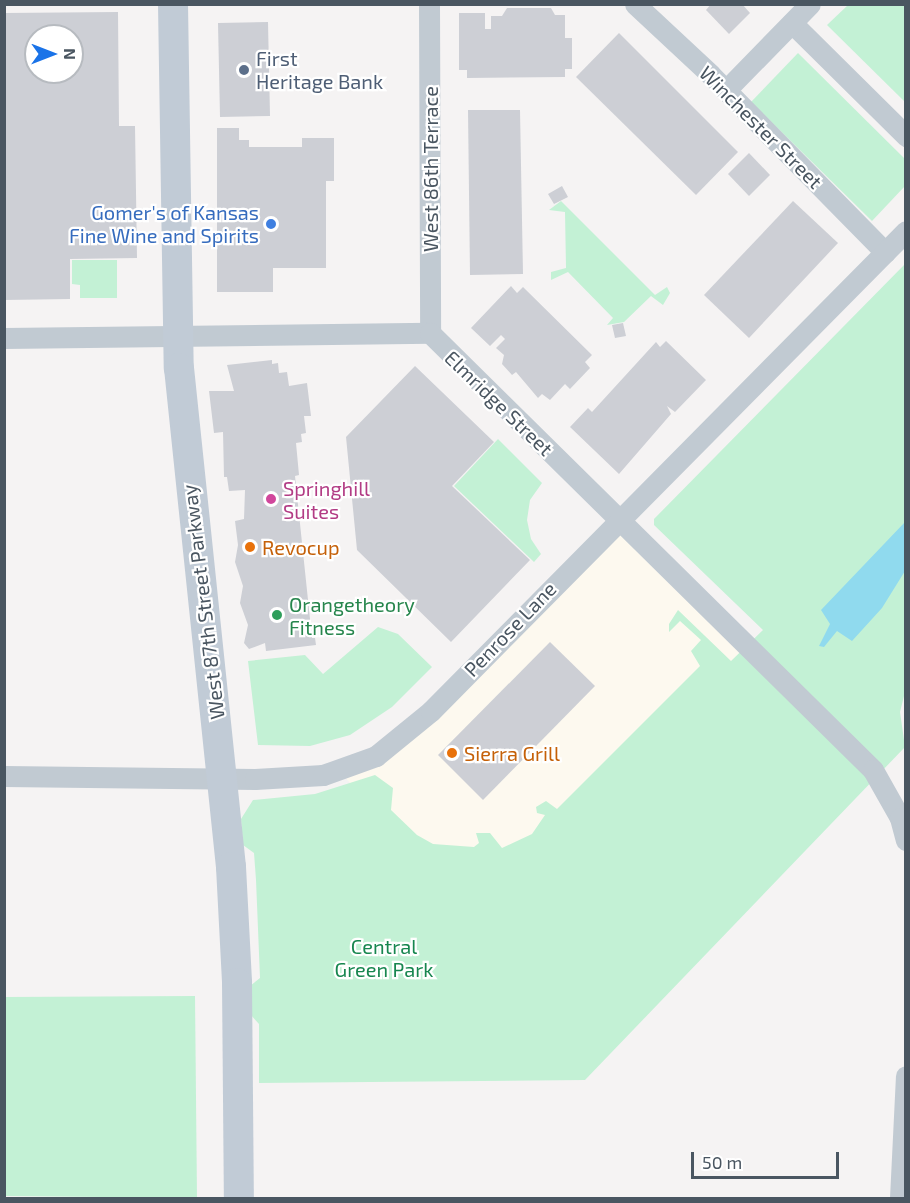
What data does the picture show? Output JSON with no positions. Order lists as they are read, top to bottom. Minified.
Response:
{"streets":{"main road":["West 87th Street Parkway"],"street":["Winchester Street","West 86th Terrace","Elmridge Street","Penrose Lane"]},"crossings":[["Winchester Street","Penrose Lane"],["West 86th Terrace","Elmridge Street"],["Elmridge Street","West 87th Street Parkway"],["Elmridge Street","Penrose Lane"],["West 87th Street Parkway","Penrose Lane"]],"parks":["Central Green Park"],"places":["First Heritage Bank","Gomer's of Kansas Fine Wine and Spirits","Springhill Suites","Revocup","Orangetheory Fitness","Sierra Grill"],"scale_bar":"50 m","north":"right"}
